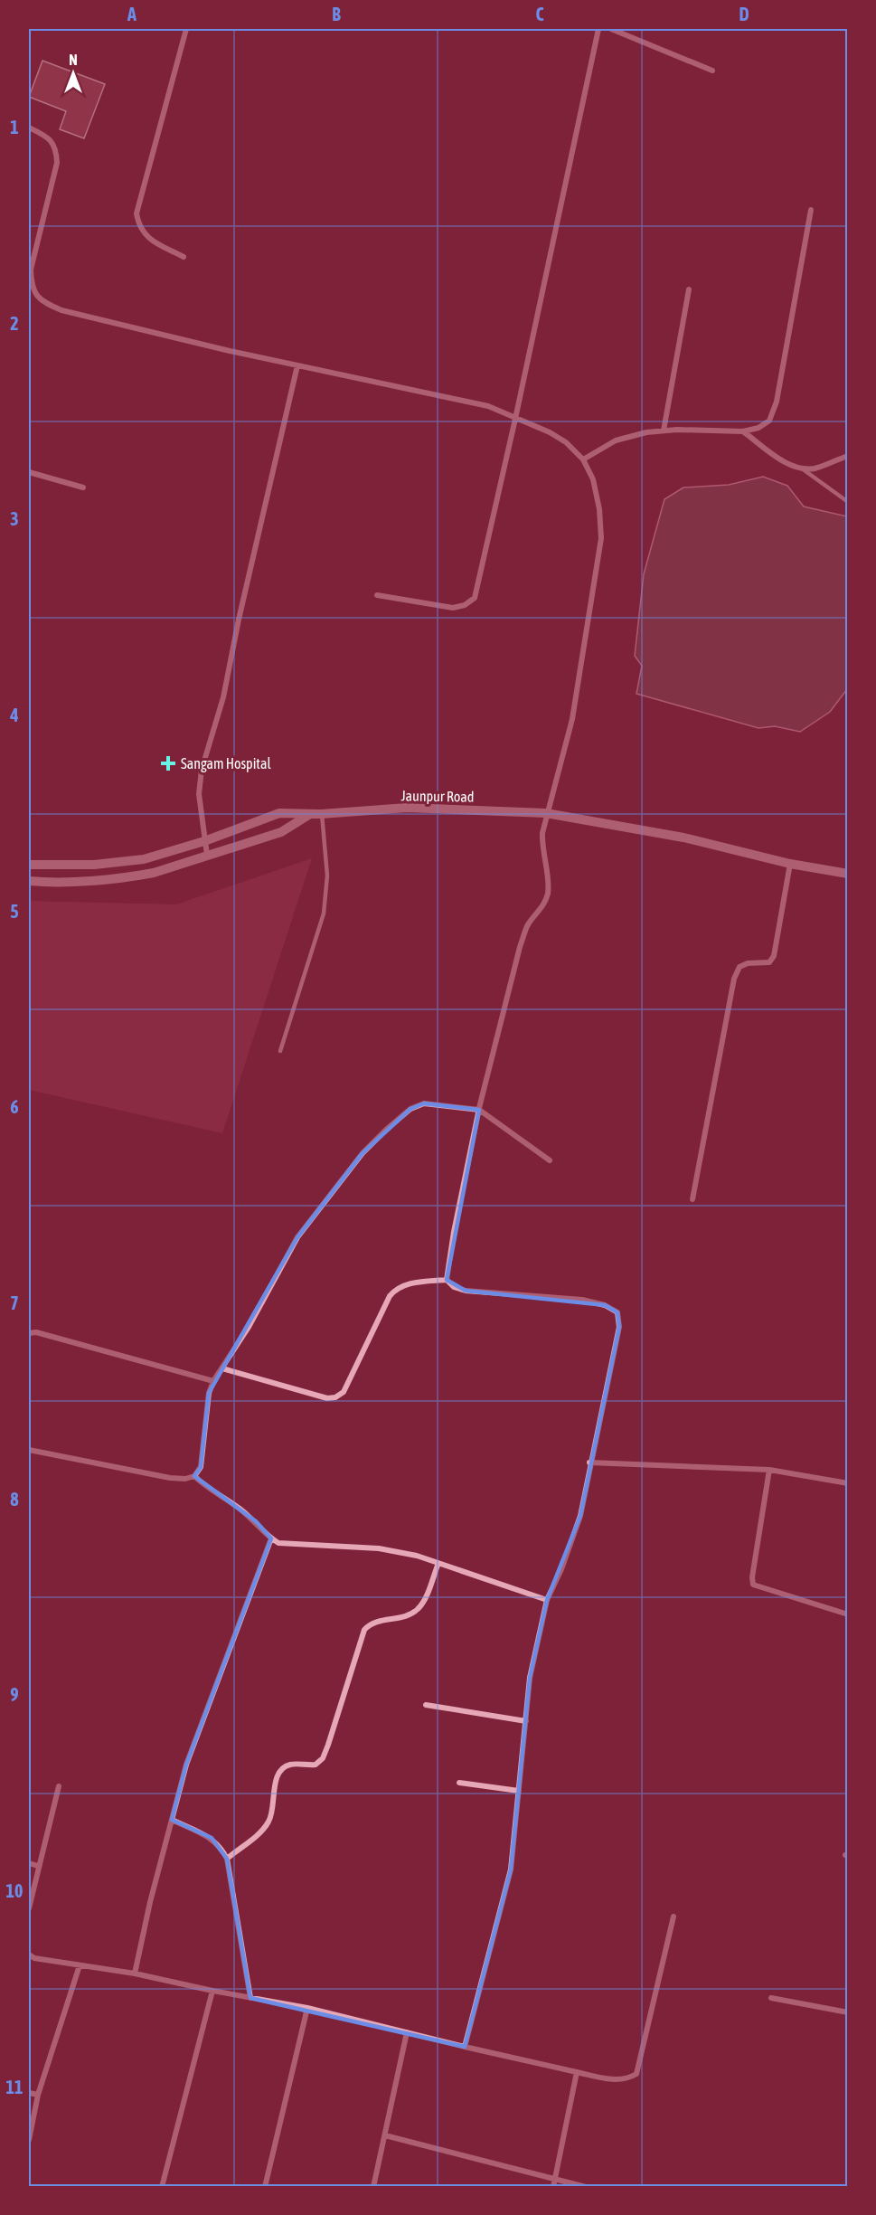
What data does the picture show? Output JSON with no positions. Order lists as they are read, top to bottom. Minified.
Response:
{"streets":{"street":["Jaunpur Road"]},"places":{"health":["Sangam Hospital"]},"north":"top","grid":{"columns":["A","B","C","D"],"rows":["1","2","3","4","5","6","7","8","9","10","11"]}}
